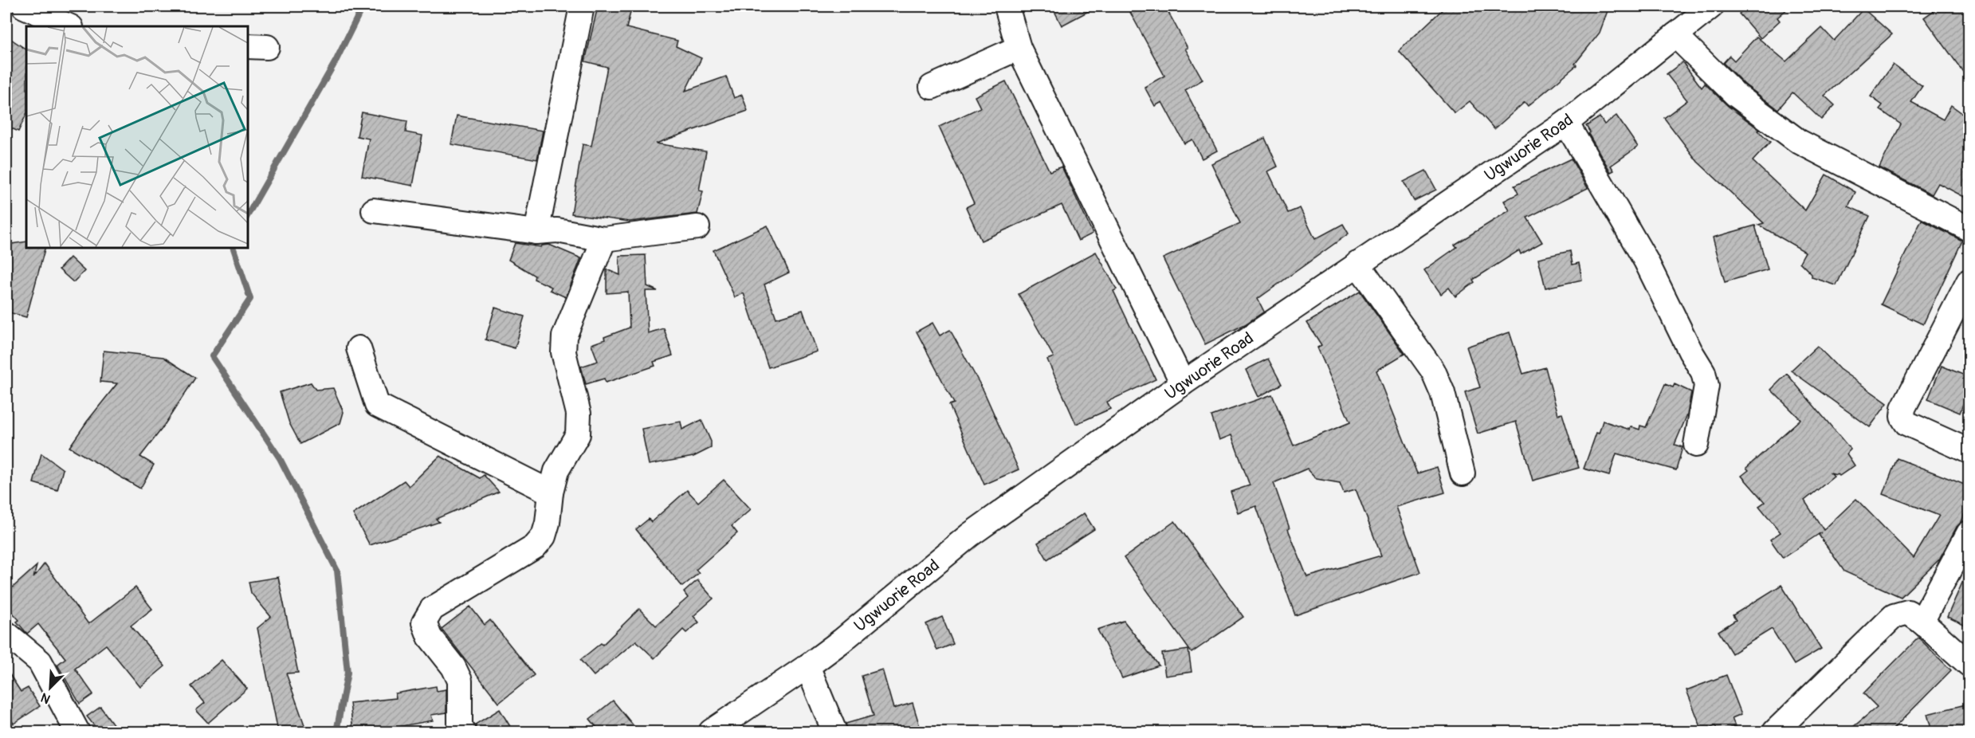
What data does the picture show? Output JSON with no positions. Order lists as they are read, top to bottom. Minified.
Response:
{"streets":{"street":["Ugwuorie Road"]},"north":"bottom left"}
